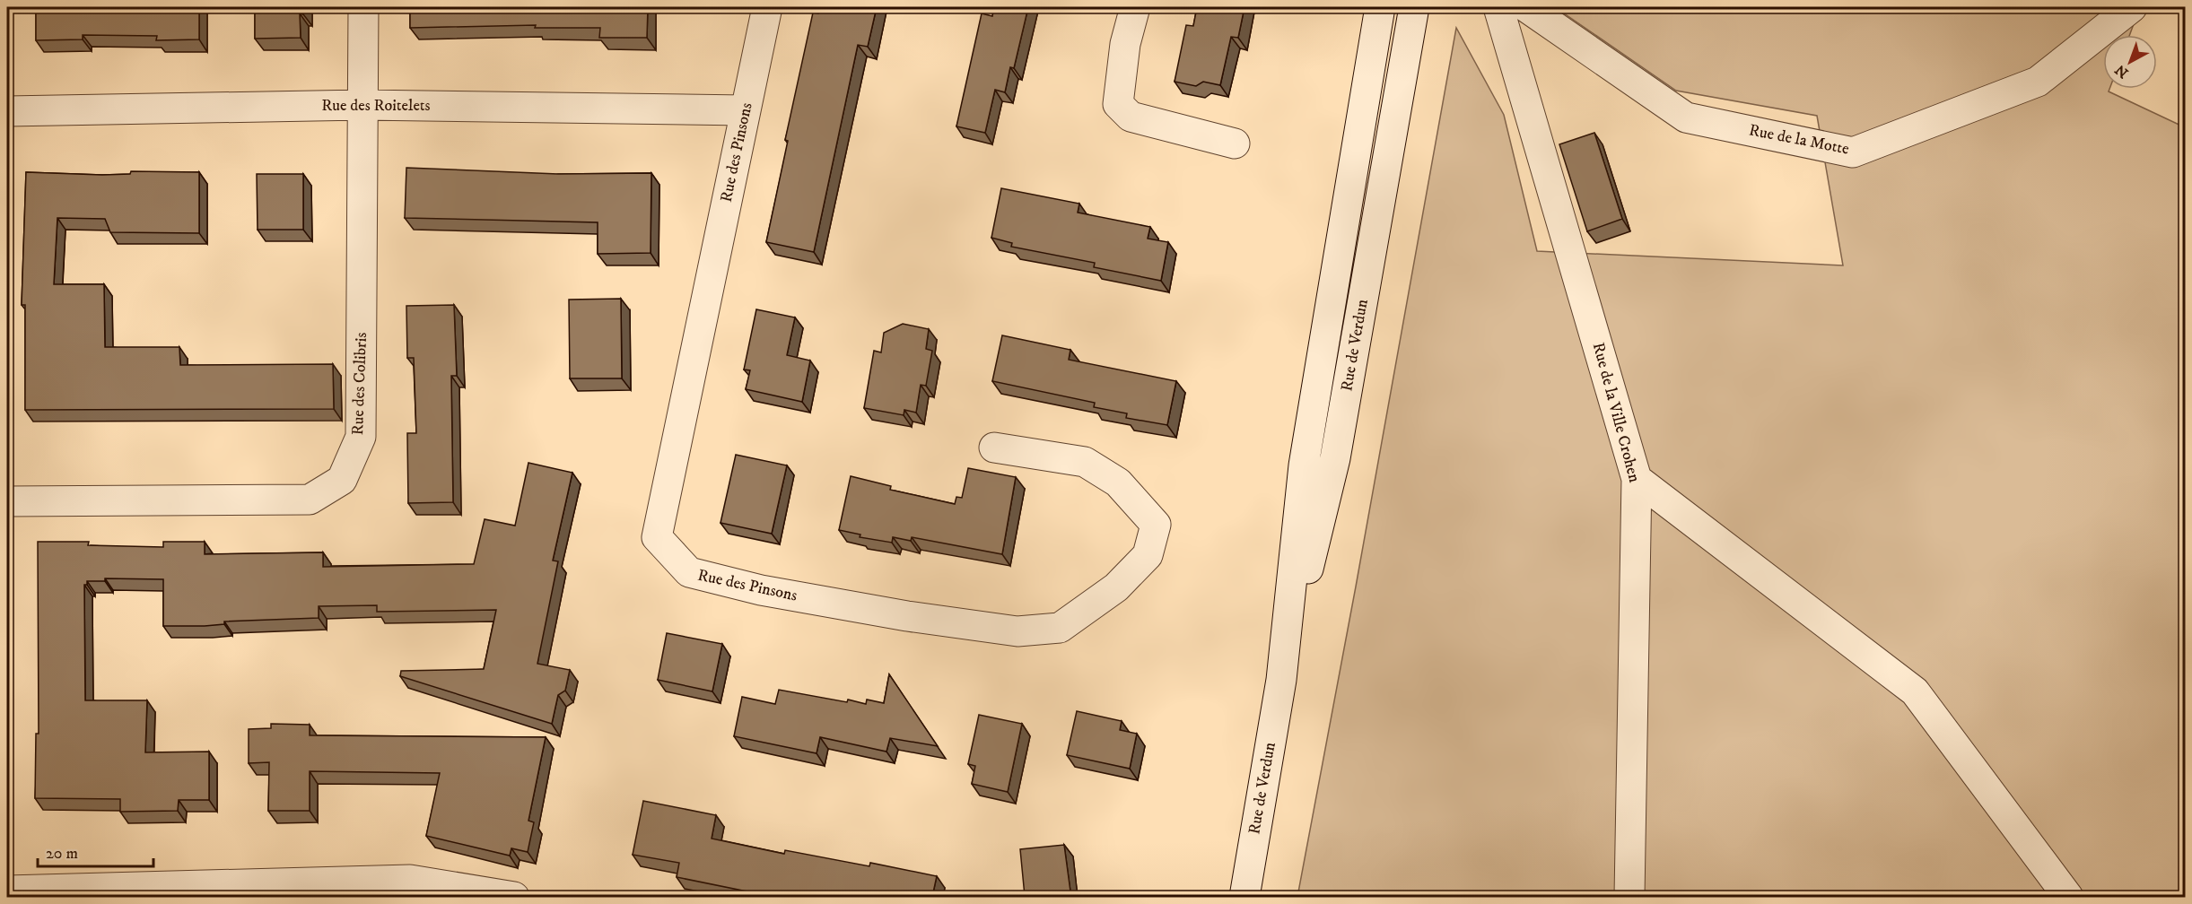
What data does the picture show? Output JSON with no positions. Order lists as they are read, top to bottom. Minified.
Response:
{"streets":{"street":["Rue des Roitelets","Rue de la Motte","Rue des Pinsons","Rue de Verdun","Rue des Colibris","Rue de la Ville Crohen"]},"crossings":[["Rue des Roitelets","Rue des Pinsons"],["Rue des Roitelets","Rue des Colibris"]],"scale_bar":"20 m","north":"bottom left"}
